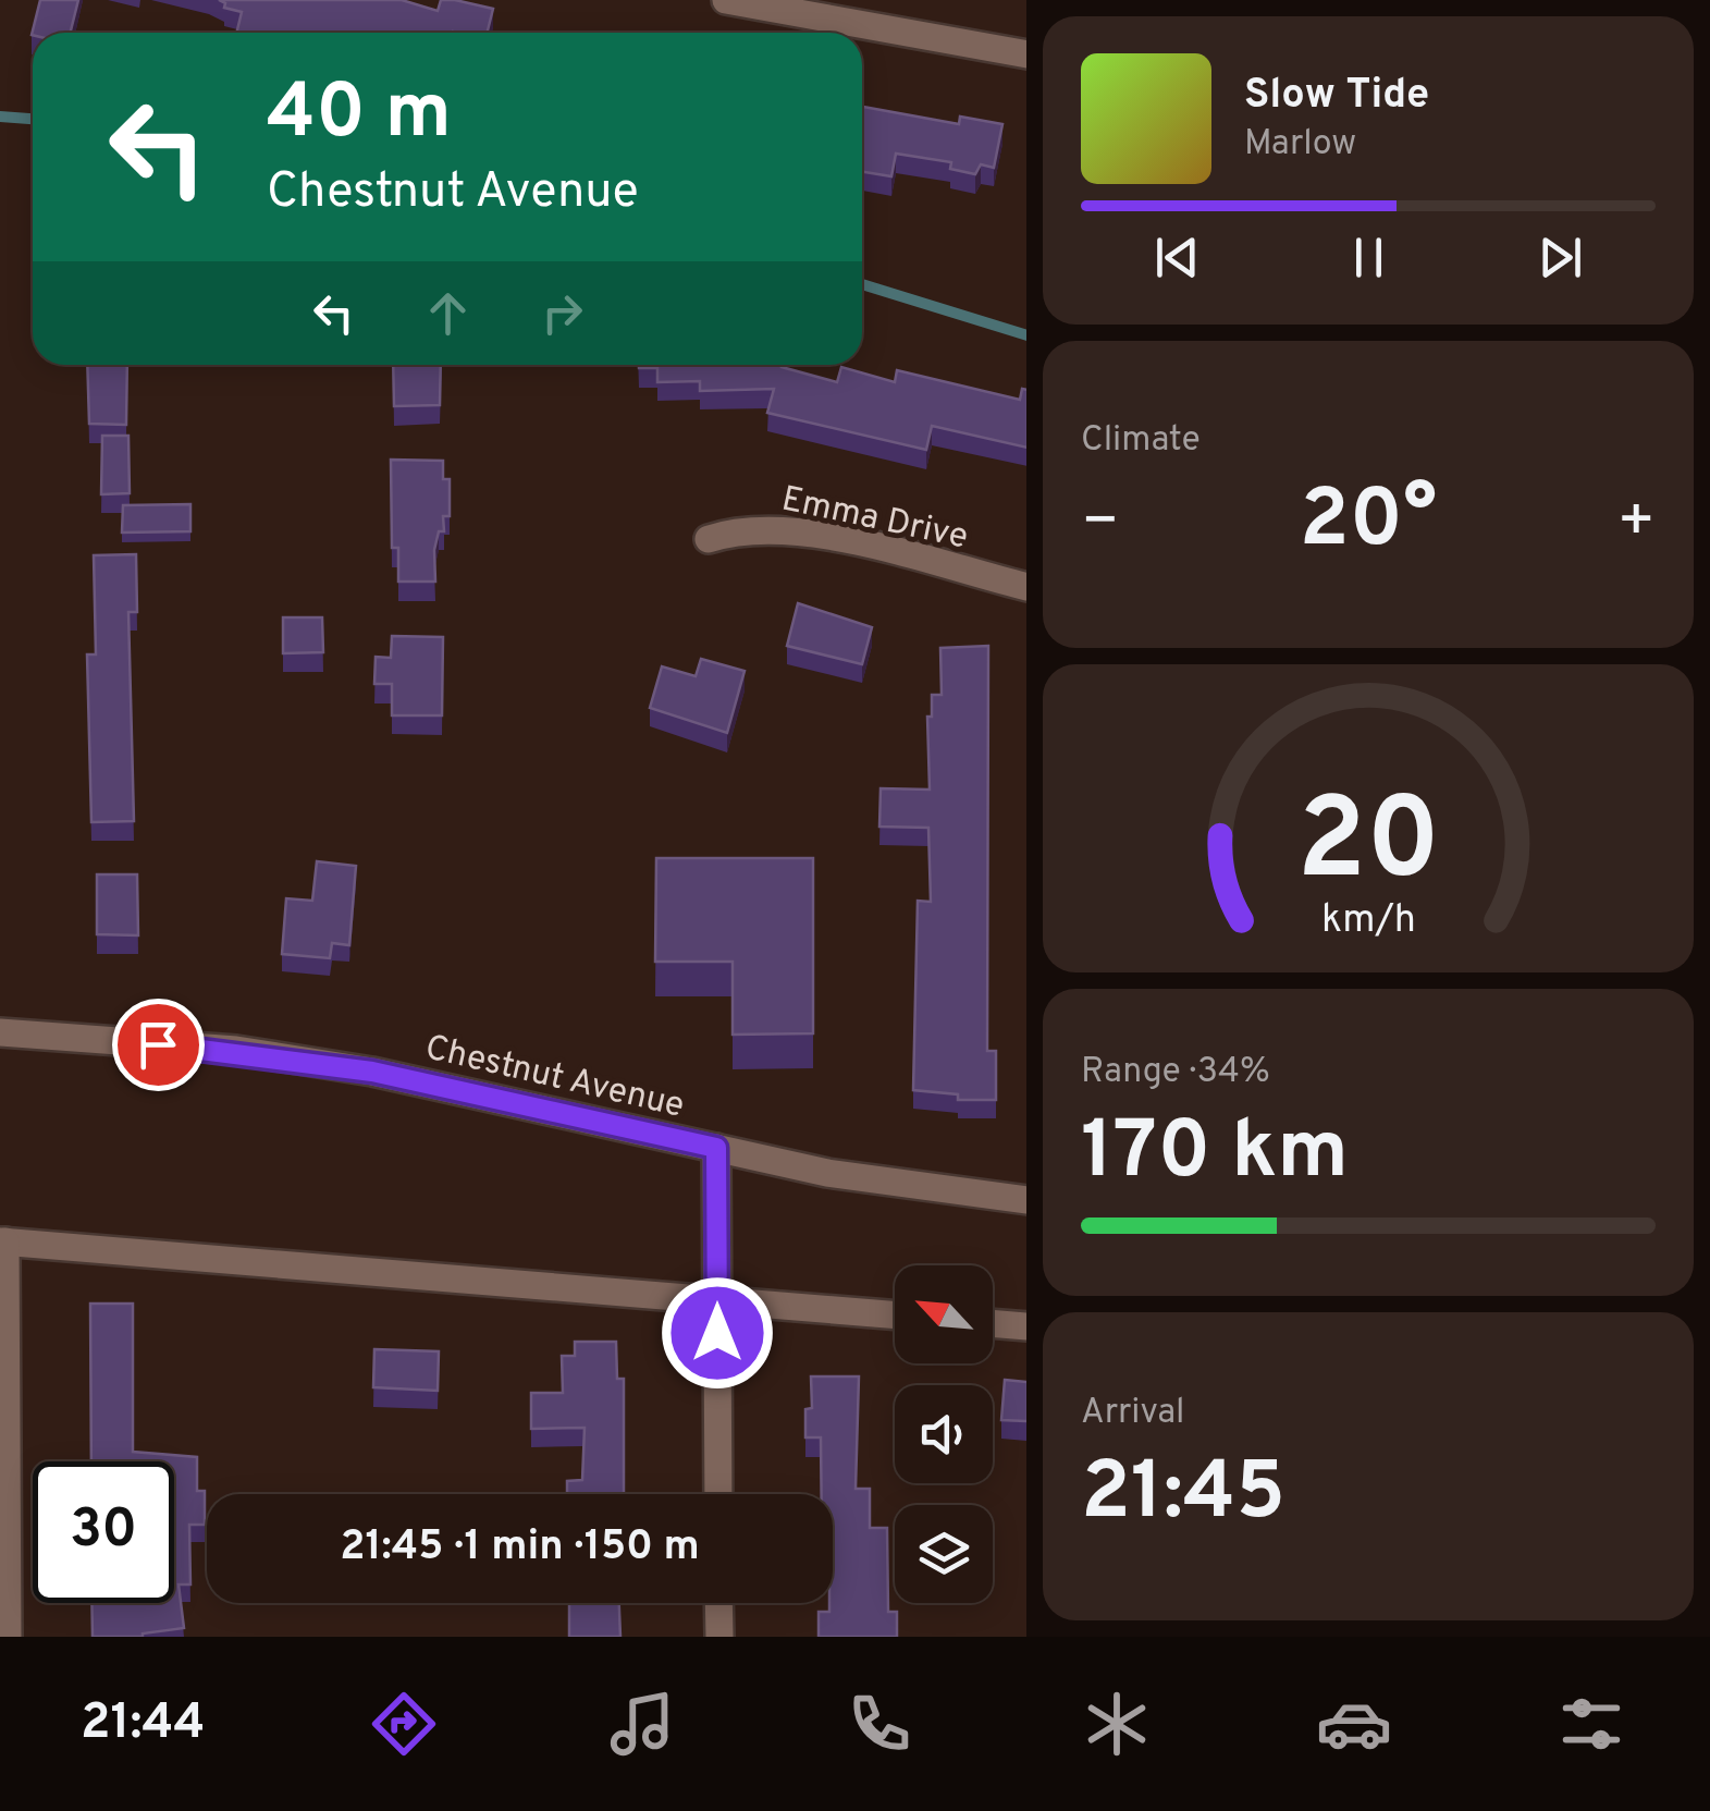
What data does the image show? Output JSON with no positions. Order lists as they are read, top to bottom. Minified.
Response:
{"streets":{"street":["Emma Drive","Chestnut Avenue"]},"north":"top left","page":{"turn":["40 m","Chestnut Avenue"],"song":["Slow Tide","Marlow"],"tile":["Climate",["Range · 34%","170 km"],["Arrival","21:45"]],"heat":["−","20°","+"],"limit":"30","trip":"21:45 · 1 min · 150 m","tabs":"21:44","gauge":["20","km/h"]}}
